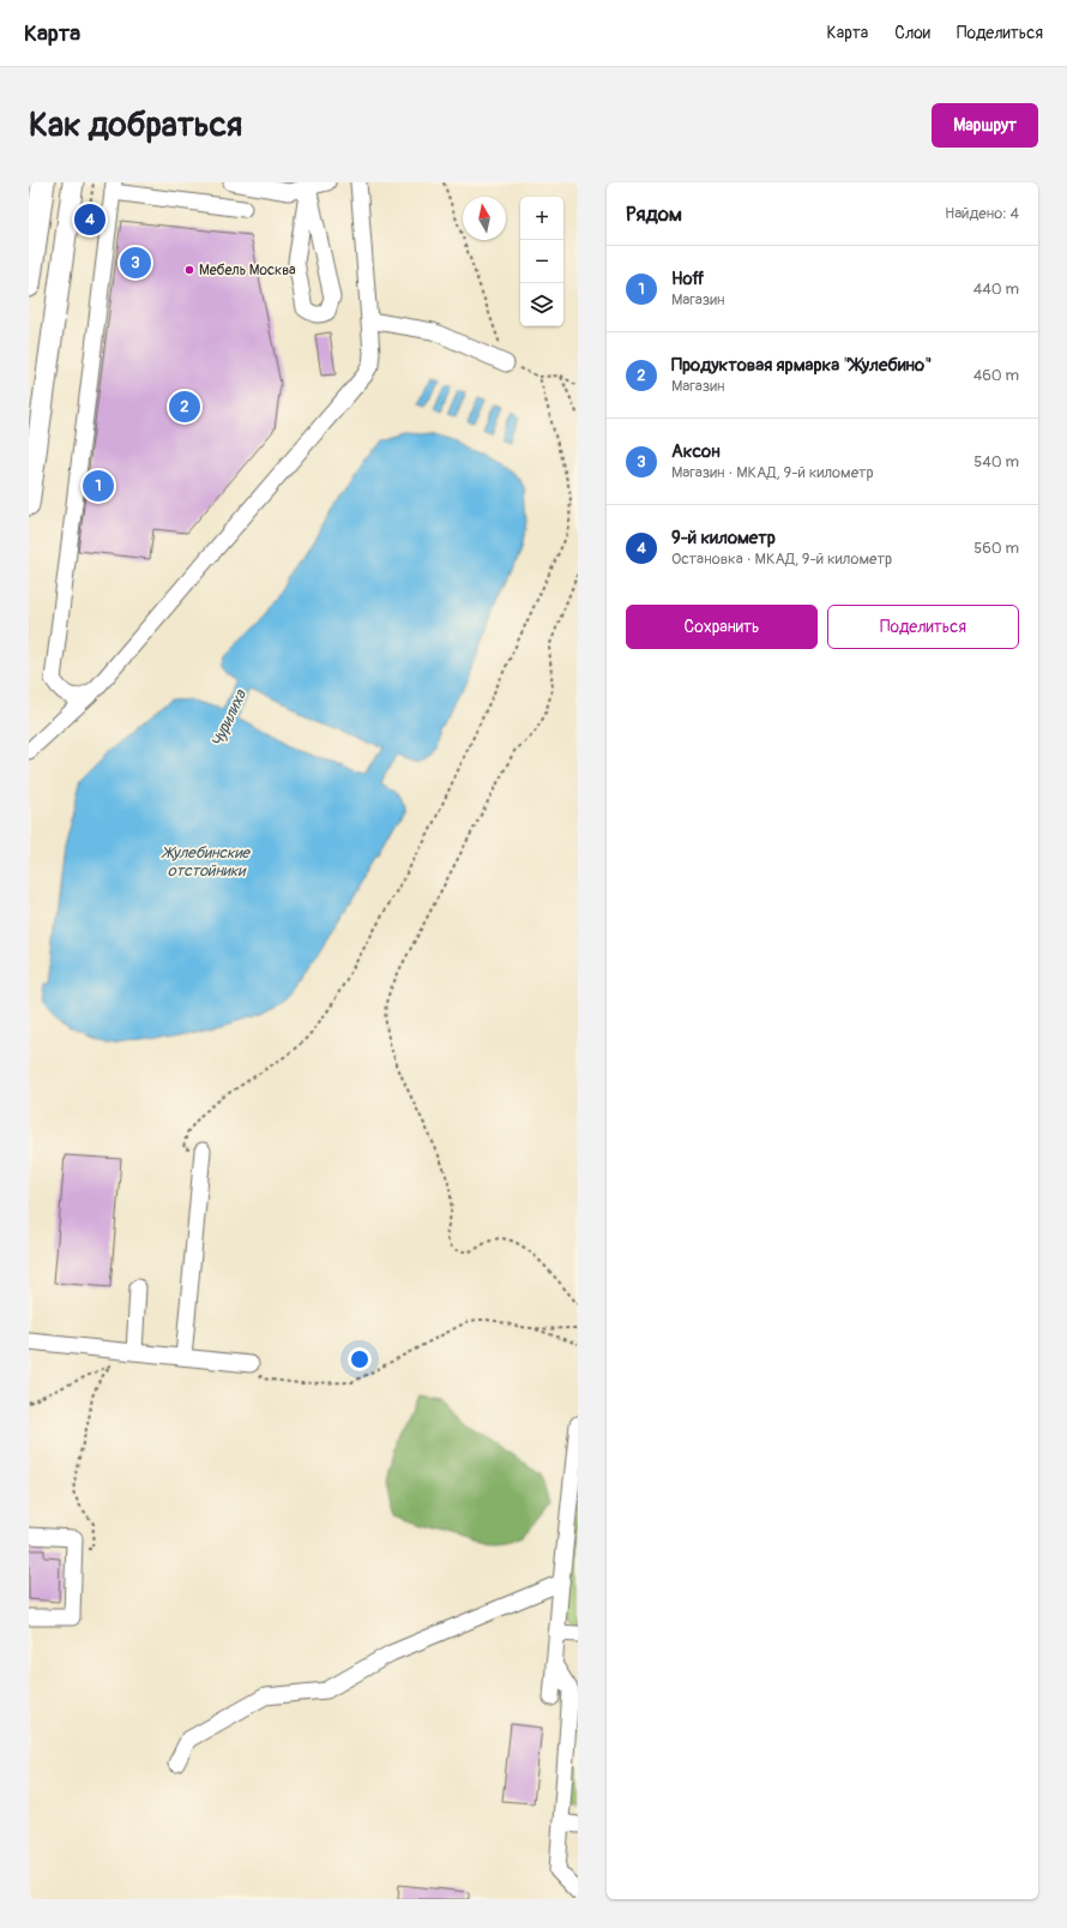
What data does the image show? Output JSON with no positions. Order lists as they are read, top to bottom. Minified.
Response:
{"water":["Чурилиха","Жулебинские отстойники"],"places":["Мебель Москва"],"north":"top","page":{"header":"Карта","nav":["Карта","Слои","Поделиться"],"buttons":["Маршрут",["Сохранить","Поделиться"]],"title":"Как добраться","heading":["Рядом","Найдено: 4"],"map_buttons":["+","−"],"pins":["4","3","2","1"],"list":[{"mark":"1","name":"Hoff","note":"Магазин","value":"440 m"},{"mark":"2","name":"Продуктовая ярмарка \"Жулебино\"","note":"Магазин","value":"460 m"},{"mark":"3","name":"Аксон","note":"Магазин · МКАД, 9-й километр","value":"540 m"},{"mark":"4","name":"9-й километр","note":"Остановка · МКАД, 9-й километр","value":"560 m"}]}}
